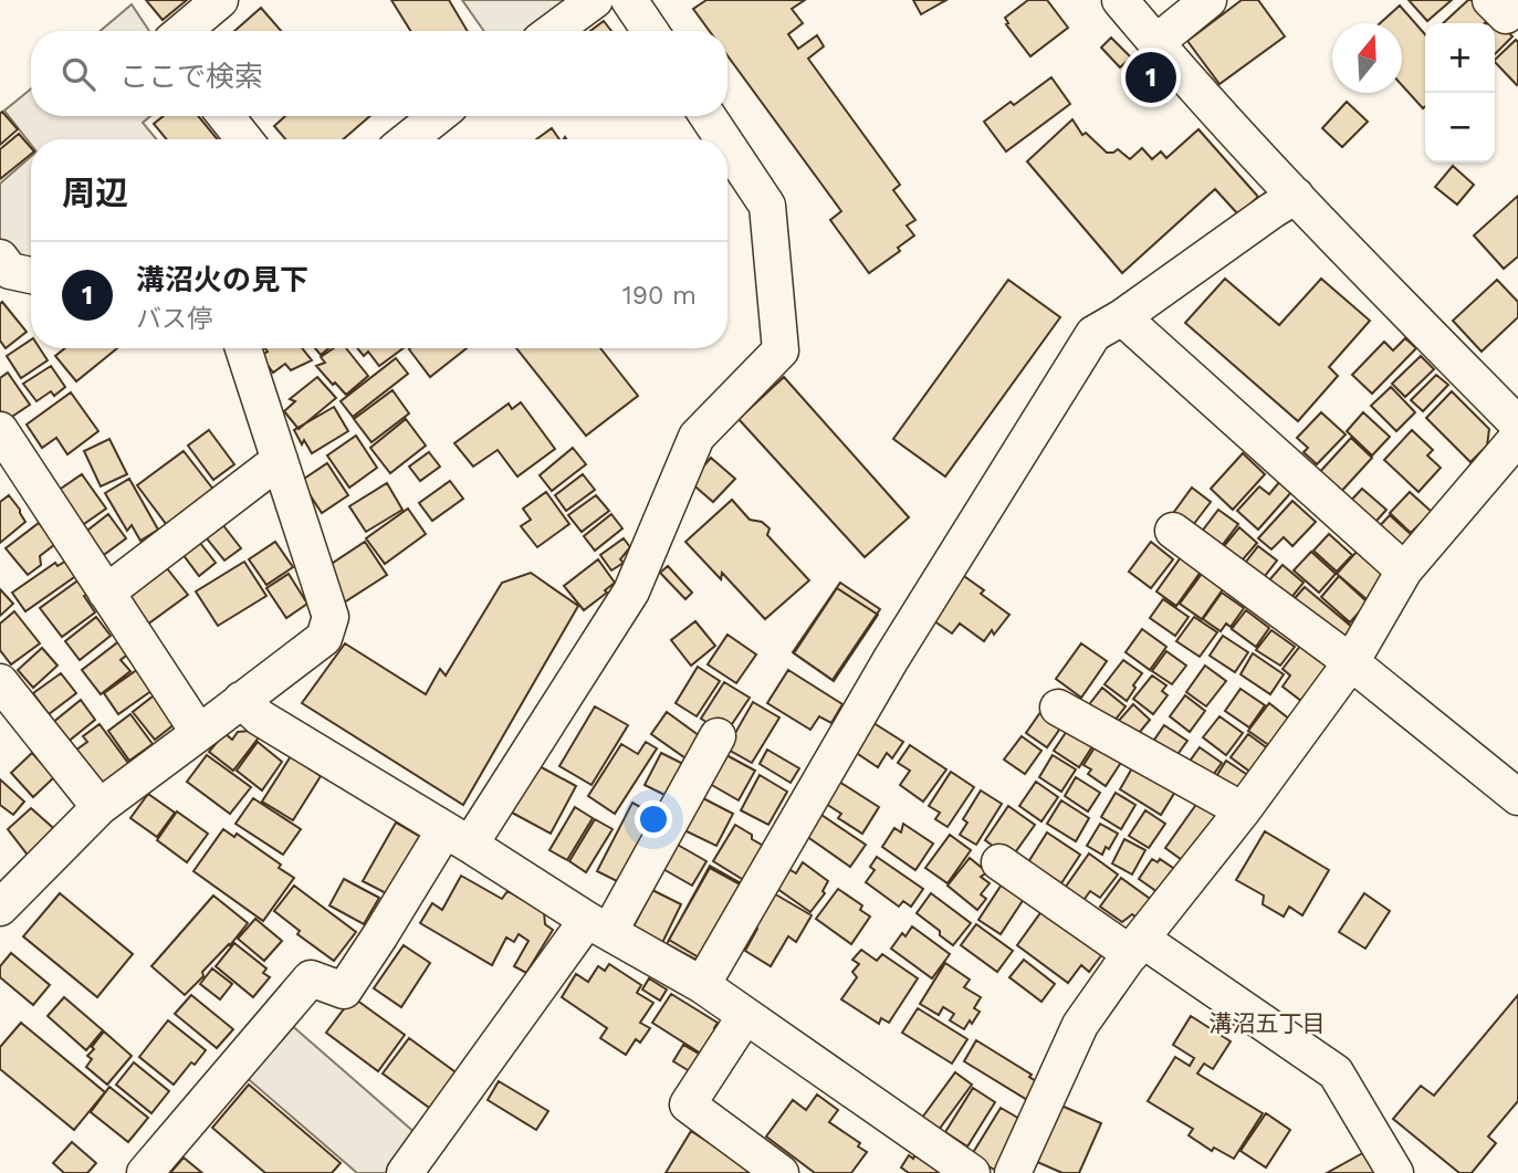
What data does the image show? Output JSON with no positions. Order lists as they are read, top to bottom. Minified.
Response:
{"districts":["溝沼五丁目"],"north":"top","page":{"map_buttons":["+","−"],"search":"ここで検索","pins":"1","heading":"周辺","list":[{"mark":"1","name":"溝沼火の見下","note":"バス停","value":"190 m"}]}}
